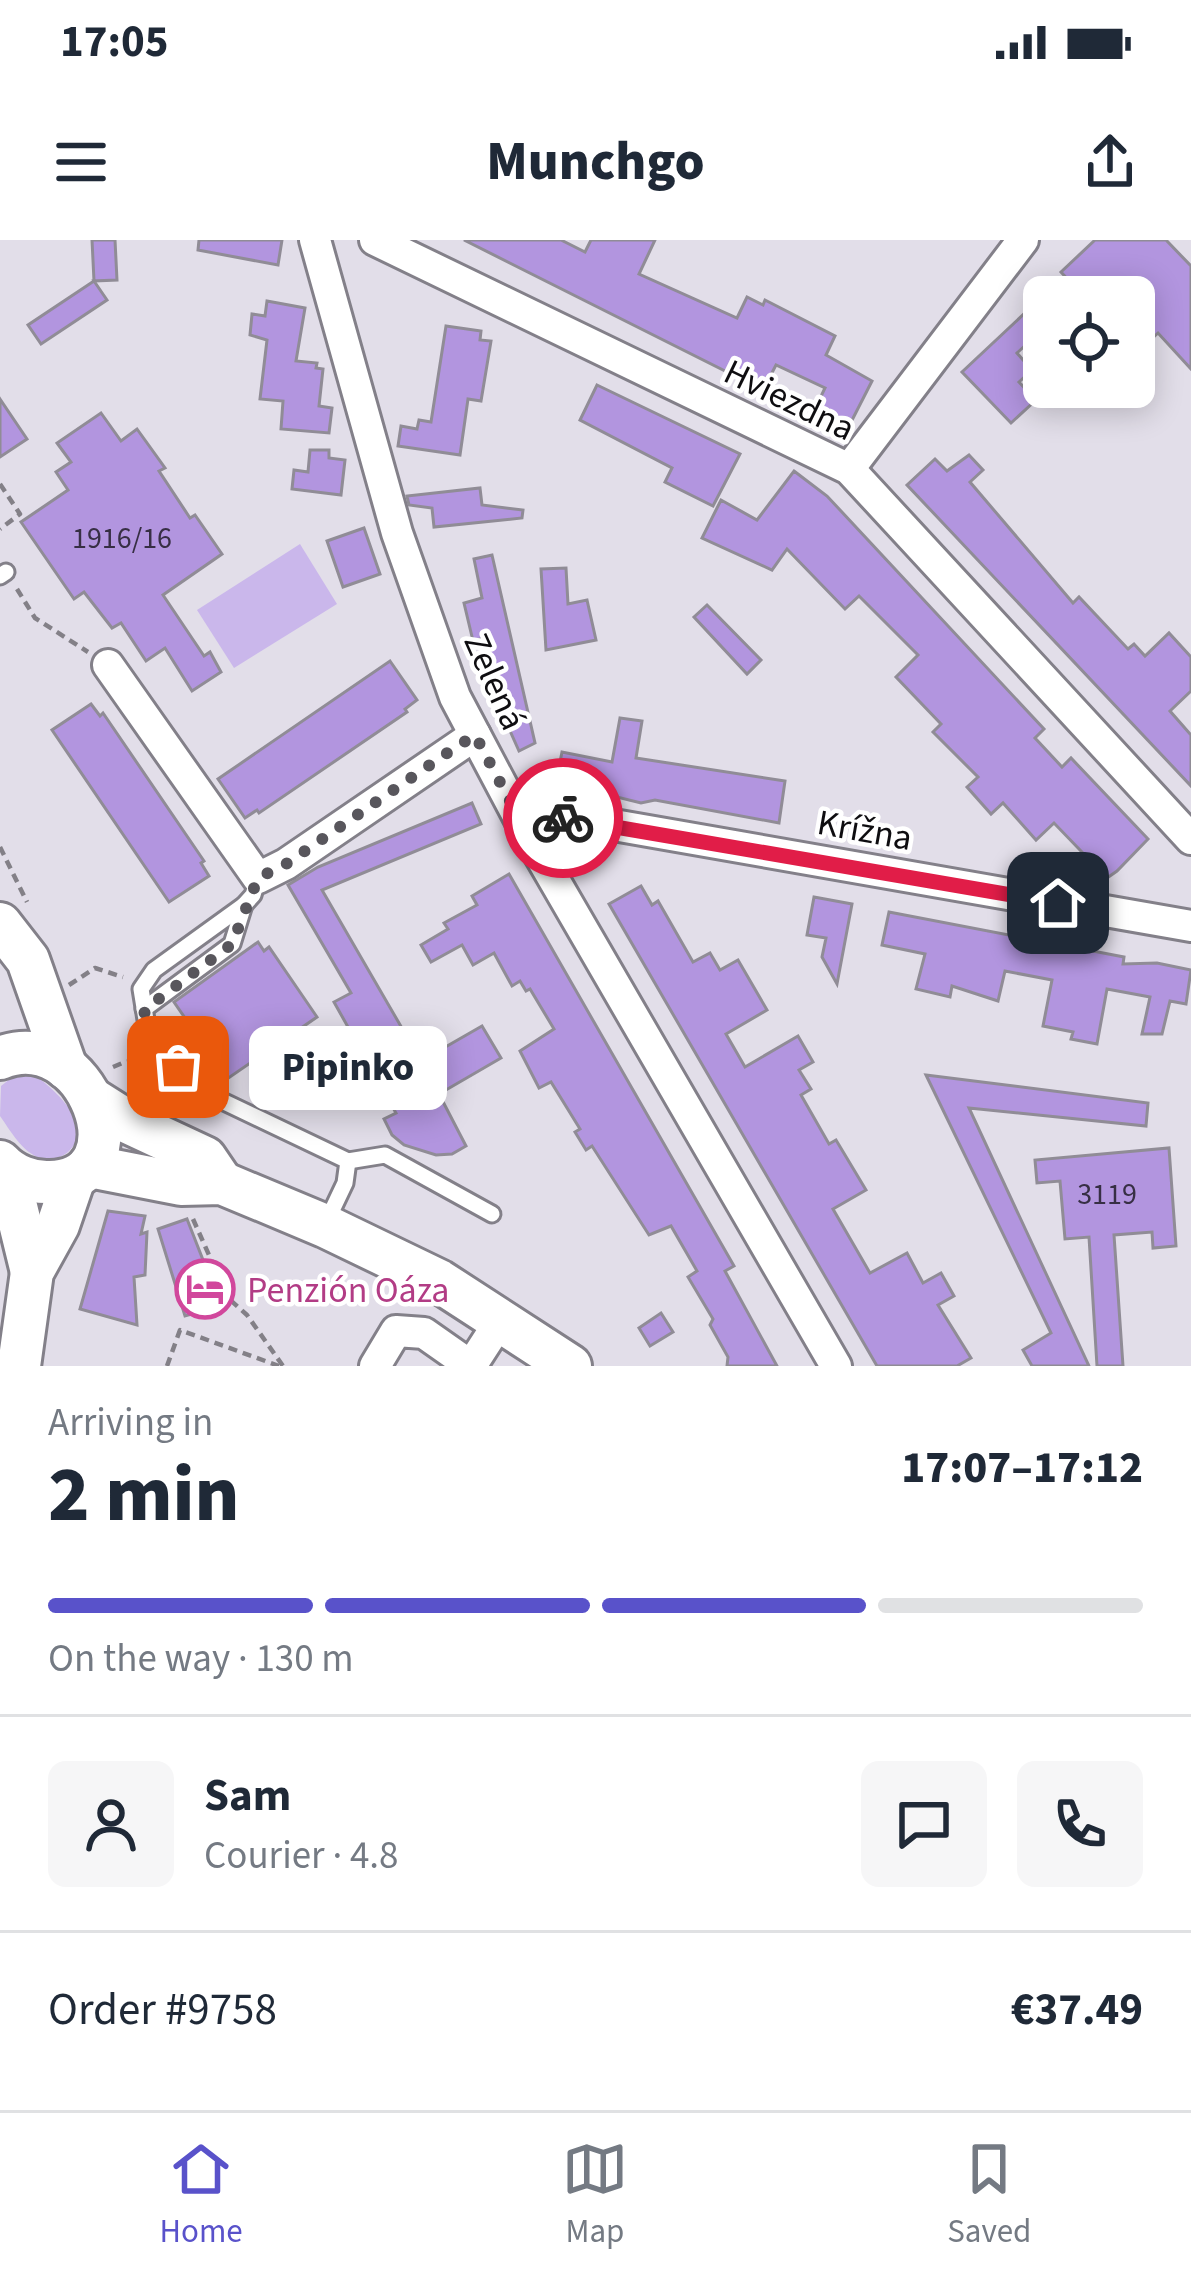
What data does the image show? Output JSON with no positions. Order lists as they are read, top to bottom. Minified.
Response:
{"streets":{"street":["Hviezdna","Zelená","Krížna"]},"crossings":[["Zelená","Krížna"]],"places":{"other":["Pipinko"],"hotel":["Penzión Oáza"]},"house_numbers":["1916/16","3119"],"page":{"status":"17:05","header":"Munchgo","bubble":"Pipinko","heading":["2 min","Arriving in","17:07–17:12"],"panel":["Sam","Courier · 4.8","Order #9758","€37.49"],"bar":"On the way · 130 m","tabs":["Home","Map","Saved"]}}
